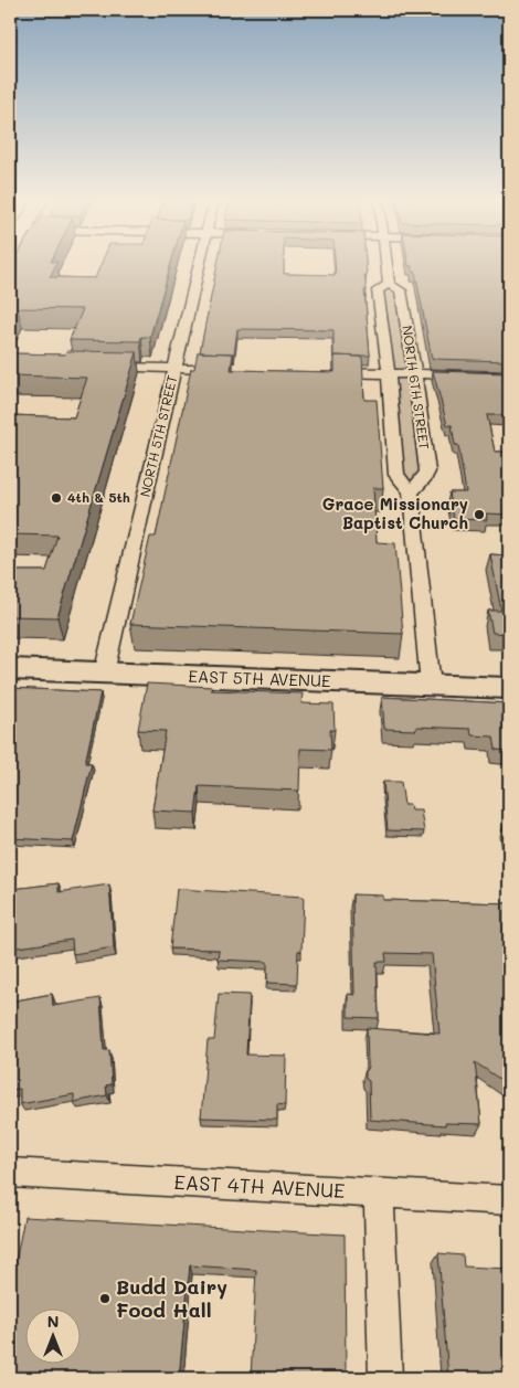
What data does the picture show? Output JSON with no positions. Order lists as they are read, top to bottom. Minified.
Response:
{"streets":{"main road":["EAST 5TH AVENUE"],"street":["NORTH 6TH STREET","NORTH 5TH STREET","EAST 4TH AVENUE"]},"crossings":[["NORTH 6TH STREET","EAST 5TH AVENUE"],["NORTH 5TH STREET","EAST 5TH AVENUE"]],"places":["4th & 5th","Grace Missionary Baptist Church","Budd Dairy Food Hall"],"north":"top"}
